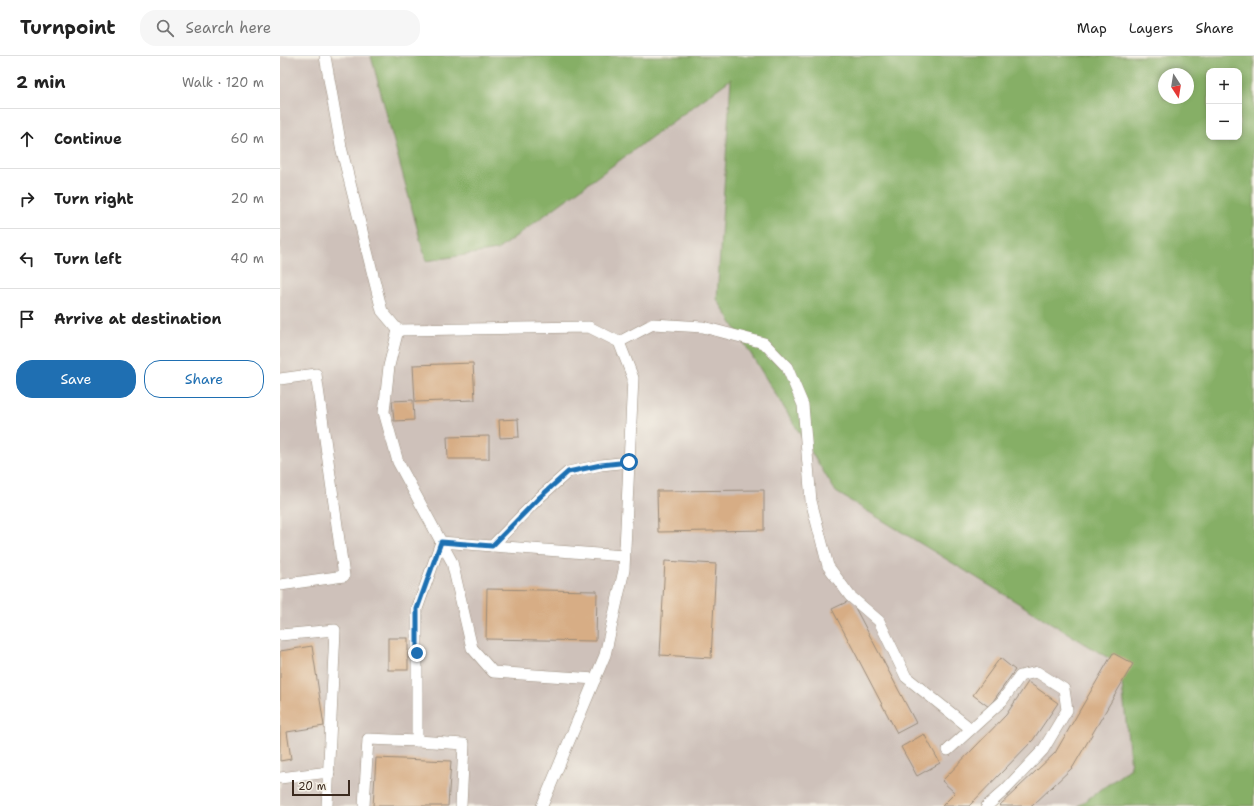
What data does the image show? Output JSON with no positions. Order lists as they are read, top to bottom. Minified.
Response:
{"scale_bar":"20 m","north":"bottom","page":{"header":"Turnpoint","search":"Search here","nav":["Map","Layers","Share"],"heading":["2 min","Walk · 120 m"],"map_buttons":["+","−"],"list":[["Continue","60 m"],["Turn right","20 m"],["Turn left","40 m"],"Arrive at destination"],"buttons":["Save","Share"],"scale":"20 m"}}
